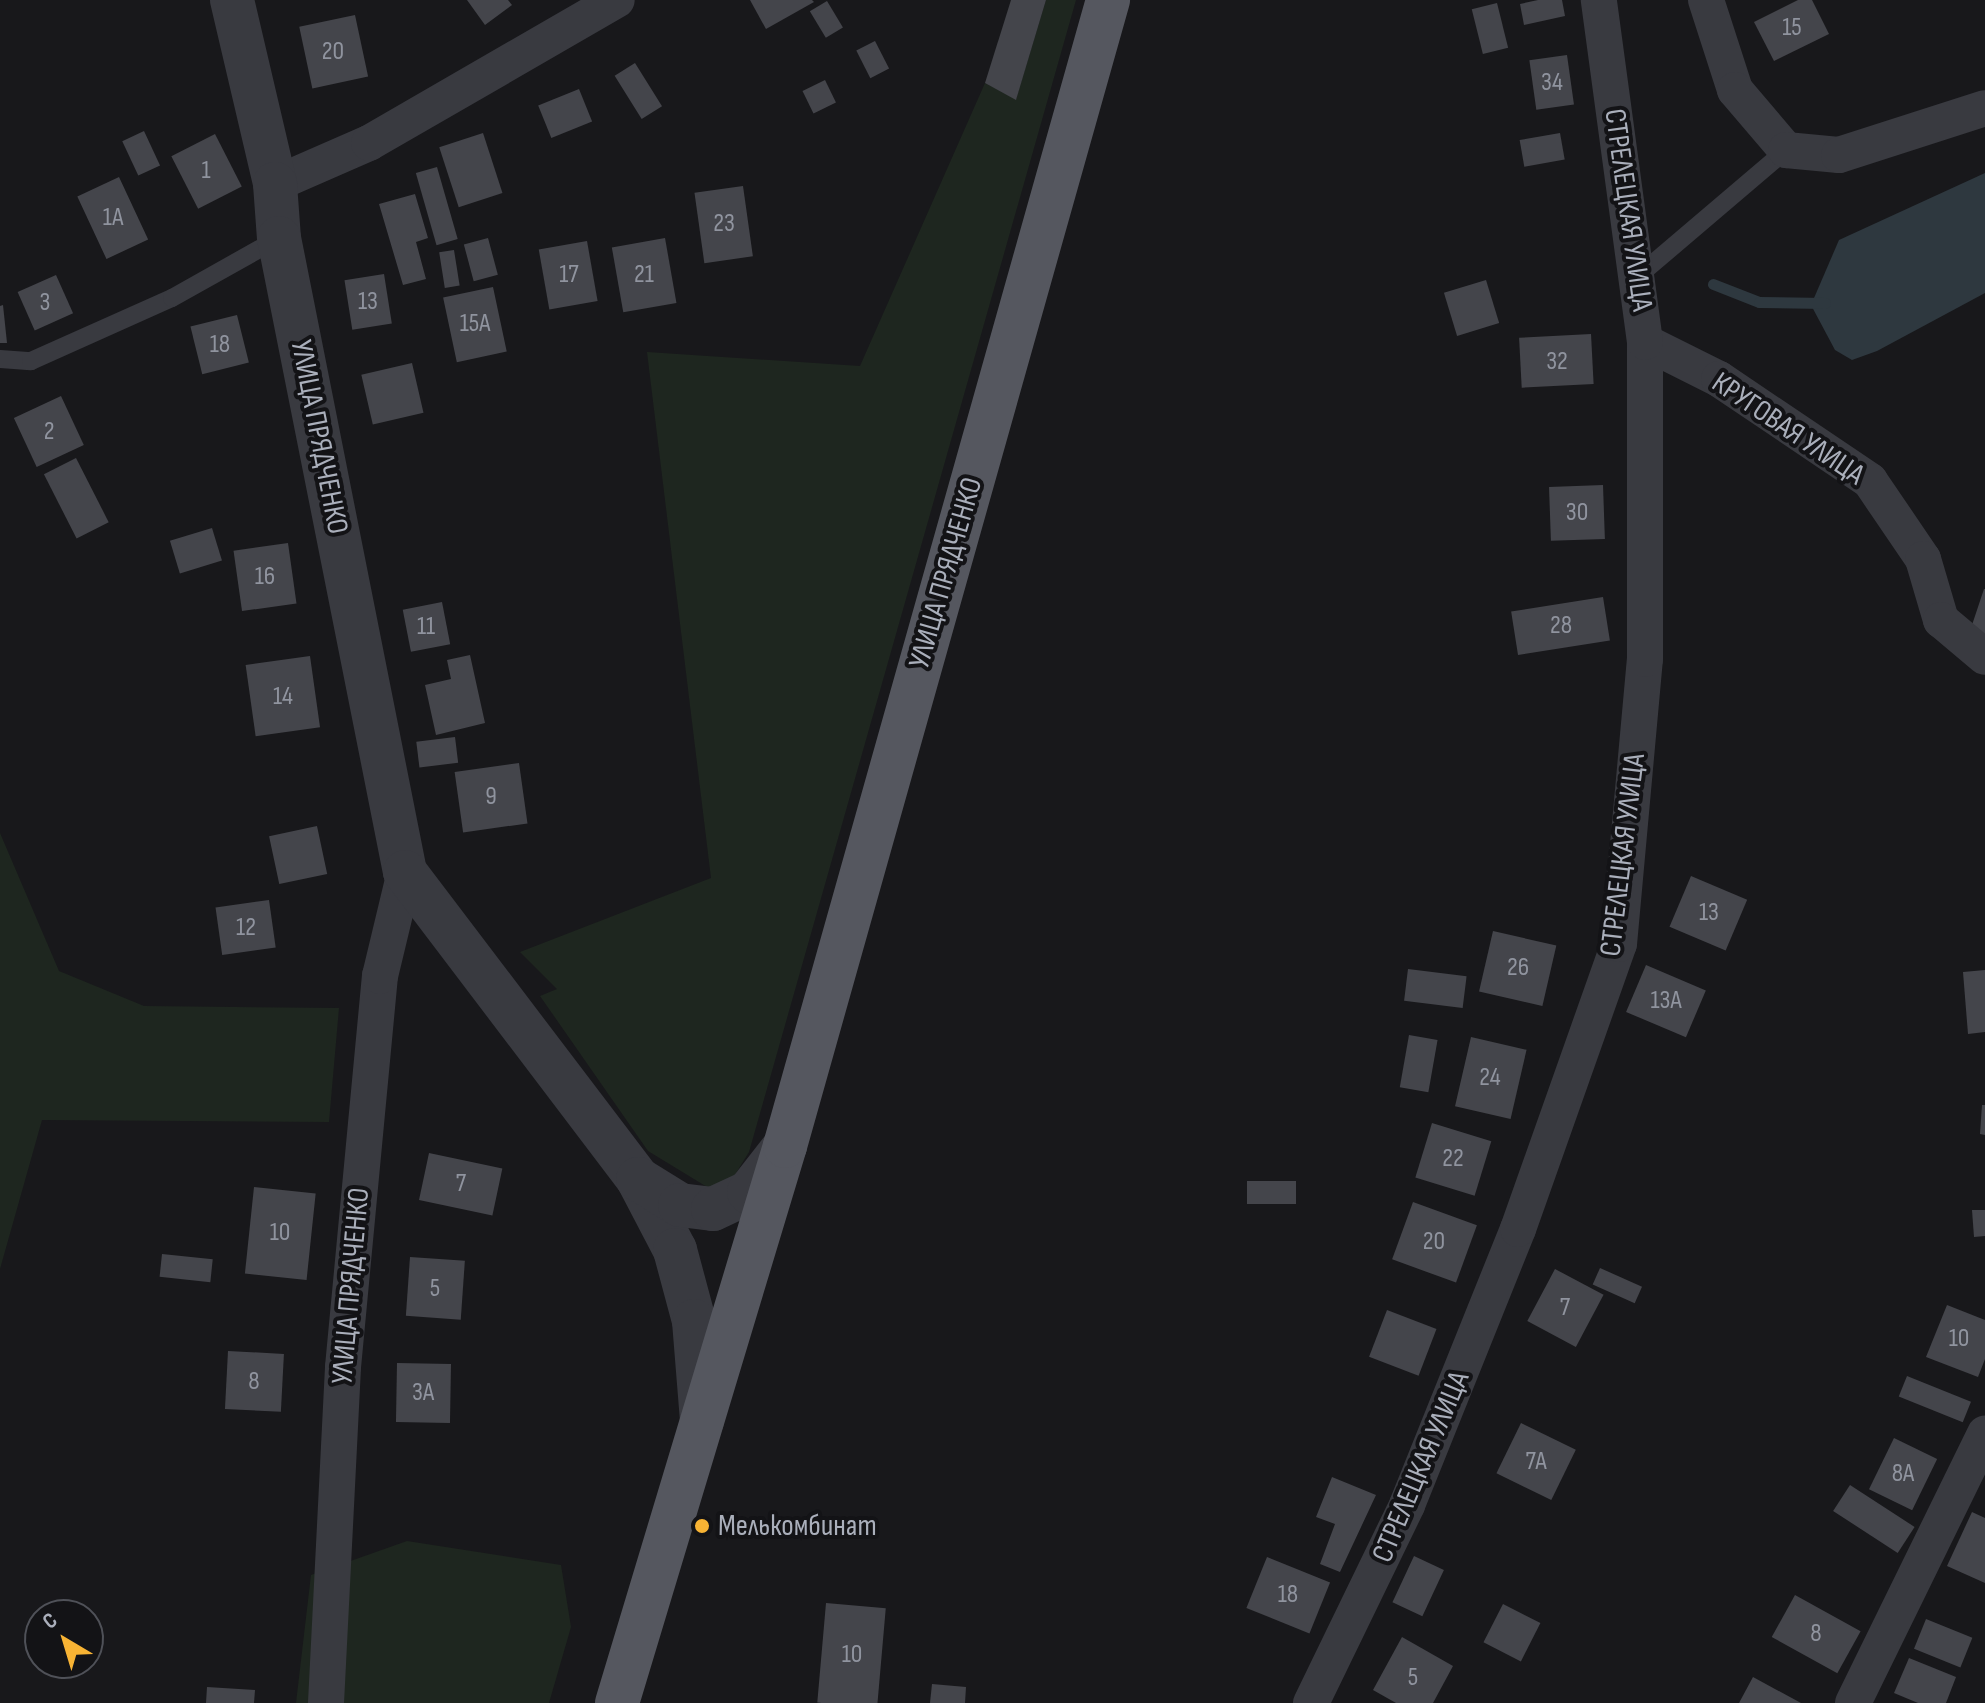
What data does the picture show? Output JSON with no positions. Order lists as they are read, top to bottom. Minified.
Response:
{"streets":{"main road":["УЛИЦА ПРЯДЧЕНКО"],"street":["СТРЕЛЕЦКАЯ УЛИЦА","КРУГОВАЯ УЛИЦА"]},"crossings":[["СТРЕЛЕЦКАЯ УЛИЦА","КРУГОВАЯ УЛИЦА"]],"places":["Мелькомбинат"],"house_numbers":["15","20","34","1","1А","23","17","21","13","3","15А","18","32","2","30","16","28","11","14","9","13","12","26","13А","24","22","7","10","20","5","7","10","8","3А","7А","8А","18","8","10","5"],"north":"top left"}
